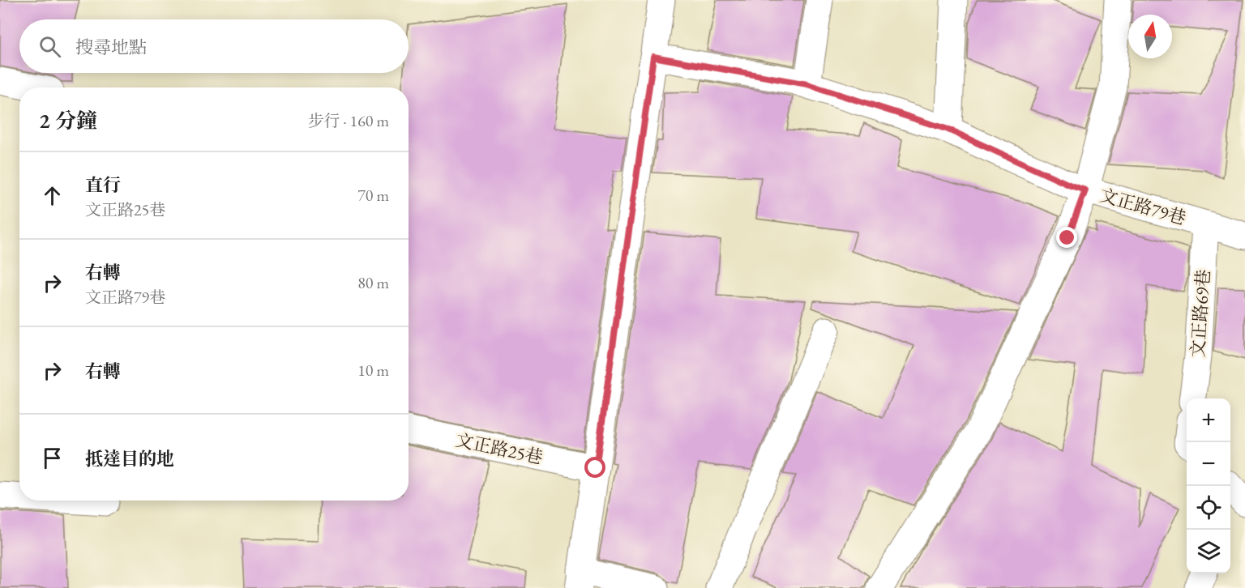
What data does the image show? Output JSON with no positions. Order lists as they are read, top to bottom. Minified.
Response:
{"streets":{"street":["文正路79巷","文正路69巷","文正路25巷"]},"crossings":[["文正路79巷","文正路69巷"]],"north":"top","page":{"search":"搜尋地點","heading":["2 分鐘","步行 · 160 m"],"list":[["直行","文正路25巷","70 m"],["右轉","文正路79巷","80 m"],["右轉","10 m"],"抵達目的地"],"map_buttons":["+","−"]}}
